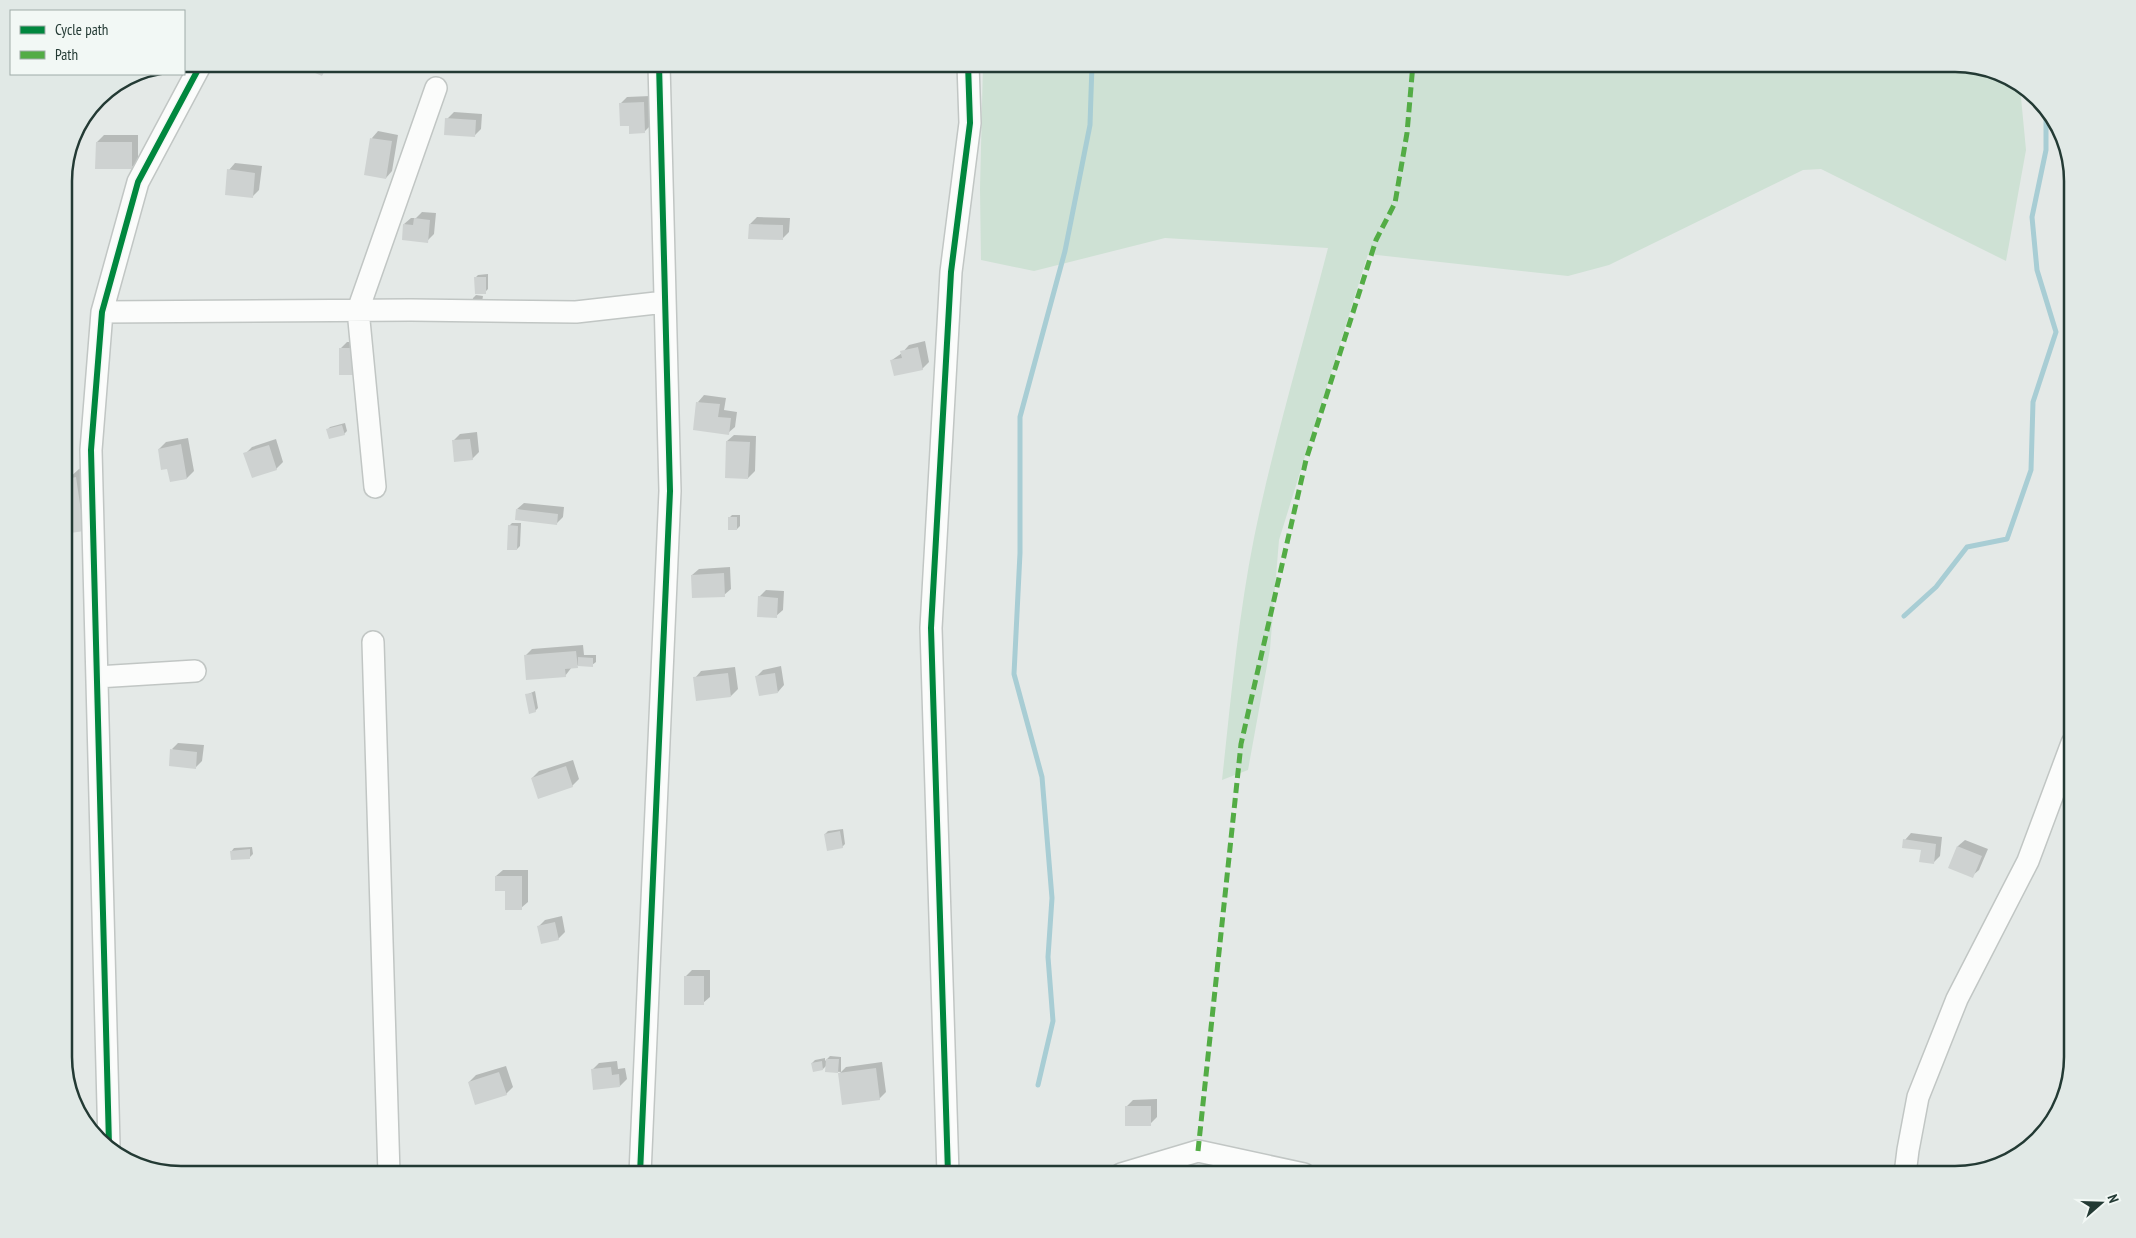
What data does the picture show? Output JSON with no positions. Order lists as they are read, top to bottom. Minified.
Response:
{"legend":["Cycle path","Path"],"north":"right"}
